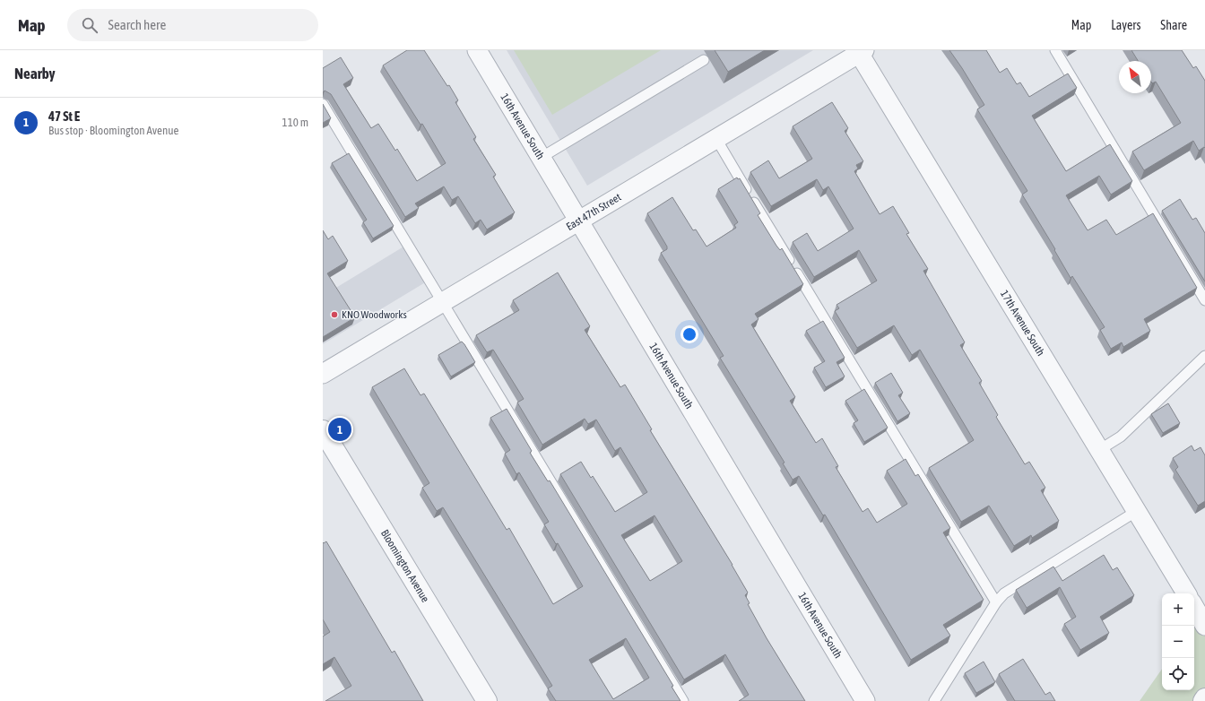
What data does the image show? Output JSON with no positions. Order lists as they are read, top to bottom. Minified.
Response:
{"streets":{"street":["16th Avenue South","East 47th Street","17th Avenue South","Bloomington Avenue"]},"crossings":[["16th Avenue South","East 47th Street"],["East 47th Street","17th Avenue South"]],"places":["KNO Woodworks"],"north":"top left","page":{"header":"Map","search":"Search here","nav":["Map","Layers","Share"],"heading":"Nearby","list":[{"mark":"1","name":"47 St E","note":"Bus stop · Bloomington Avenue","value":"110 m"}],"pins":"1","map_buttons":["+","−"]}}
